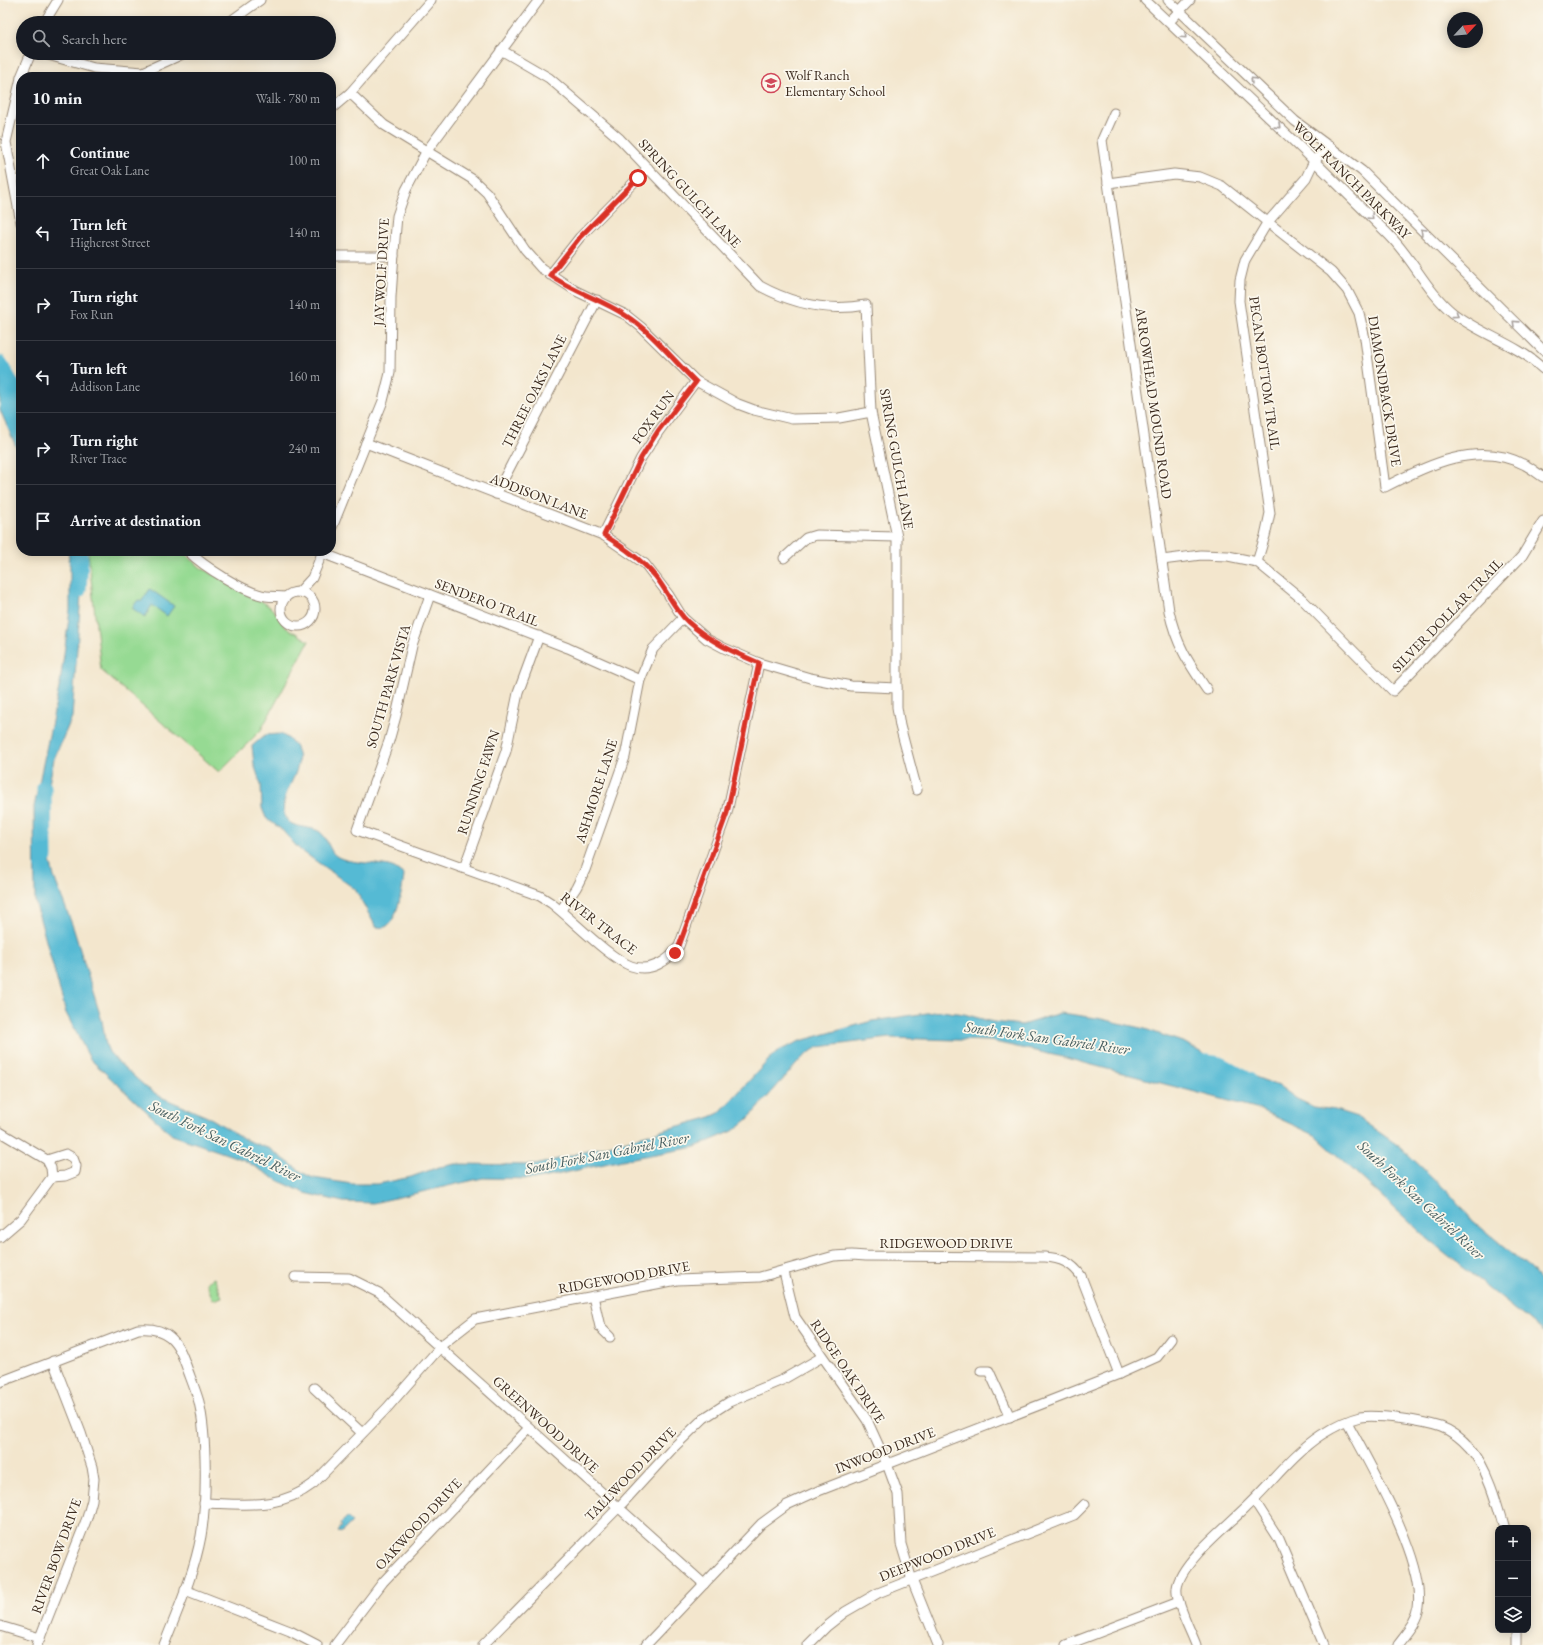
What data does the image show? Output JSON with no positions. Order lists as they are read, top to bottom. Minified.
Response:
{"streets":{"street":["WOLF RANCH PARKWAY","SPRING GULCH LANE","JAY WOLF DRIVE","PECAN BOTTOM TRAIL","THREE OAKS LANE","DIAMONDBACK DRIVE","ARROWHEAD MOUND ROAD","FOX RUN","ADDISON LANE","SENDERO TRAIL","SILVER DOLLAR TRAIL","SOUTH PARK VISTA","RUNNING FAWN","ASHMORE LANE","RIVER TRACE","RIDGEWOOD DRIVE","RIDGE OAK DRIVE","GREENWOOD DRIVE","INWOOD DRIVE","TALLWOOD DRIVE","OAKWOOD DRIVE","DEEPWOOD DRIVE","RIVER BOW DRIVE"]},"crossings":[["WOLF RANCH PARKWAY","PECAN BOTTOM TRAIL"],["SPRING GULCH LANE","JAY WOLF DRIVE"],["SPRING GULCH LANE","ADDISON LANE"],["JAY WOLF DRIVE","ADDISON LANE"],["PECAN BOTTOM TRAIL","DIAMONDBACK DRIVE"],["PECAN BOTTOM TRAIL","SILVER DOLLAR TRAIL"],["THREE OAKS LANE","ADDISON LANE"],["DIAMONDBACK DRIVE","ARROWHEAD MOUND ROAD"],["ARROWHEAD MOUND ROAD","SILVER DOLLAR TRAIL"],["FOX RUN","ADDISON LANE"],["ADDISON LANE","ASHMORE LANE"],["ADDISON LANE","RIVER TRACE"],["SENDERO TRAIL","SOUTH PARK VISTA"],["SENDERO TRAIL","RUNNING FAWN"],["SENDERO TRAIL","ASHMORE LANE"],["SOUTH PARK VISTA","RIVER TRACE"],["RUNNING FAWN","RIVER TRACE"],["ASHMORE LANE","RIVER TRACE"],["RIDGEWOOD DRIVE","RIDGE OAK DRIVE"],["RIDGEWOOD DRIVE","GREENWOOD DRIVE"],["RIDGEWOOD DRIVE","INWOOD DRIVE"],["RIDGE OAK DRIVE","INWOOD DRIVE"],["RIDGE OAK DRIVE","TALLWOOD DRIVE"],["RIDGE OAK DRIVE","DEEPWOOD DRIVE"],["GREENWOOD DRIVE","INWOOD DRIVE"],["GREENWOOD DRIVE","TALLWOOD DRIVE"],["GREENWOOD DRIVE","OAKWOOD DRIVE"]],"water":["South Fork San Gabriel River"],"places":{"school or university":["Wolf Ranch Elementary School"]},"north":"top right","page":{"search":"Search here","heading":["10 min","Walk · 780 m"],"list":[["Continue","Great Oak Lane","100 m"],["Turn left","Highcrest Street","140 m"],["Turn right","Fox Run","140 m"],["Turn left","Addison Lane","160 m"],["Turn right","River Trace","240 m"],"Arrive at destination"],"map_buttons":["+","−"]}}
